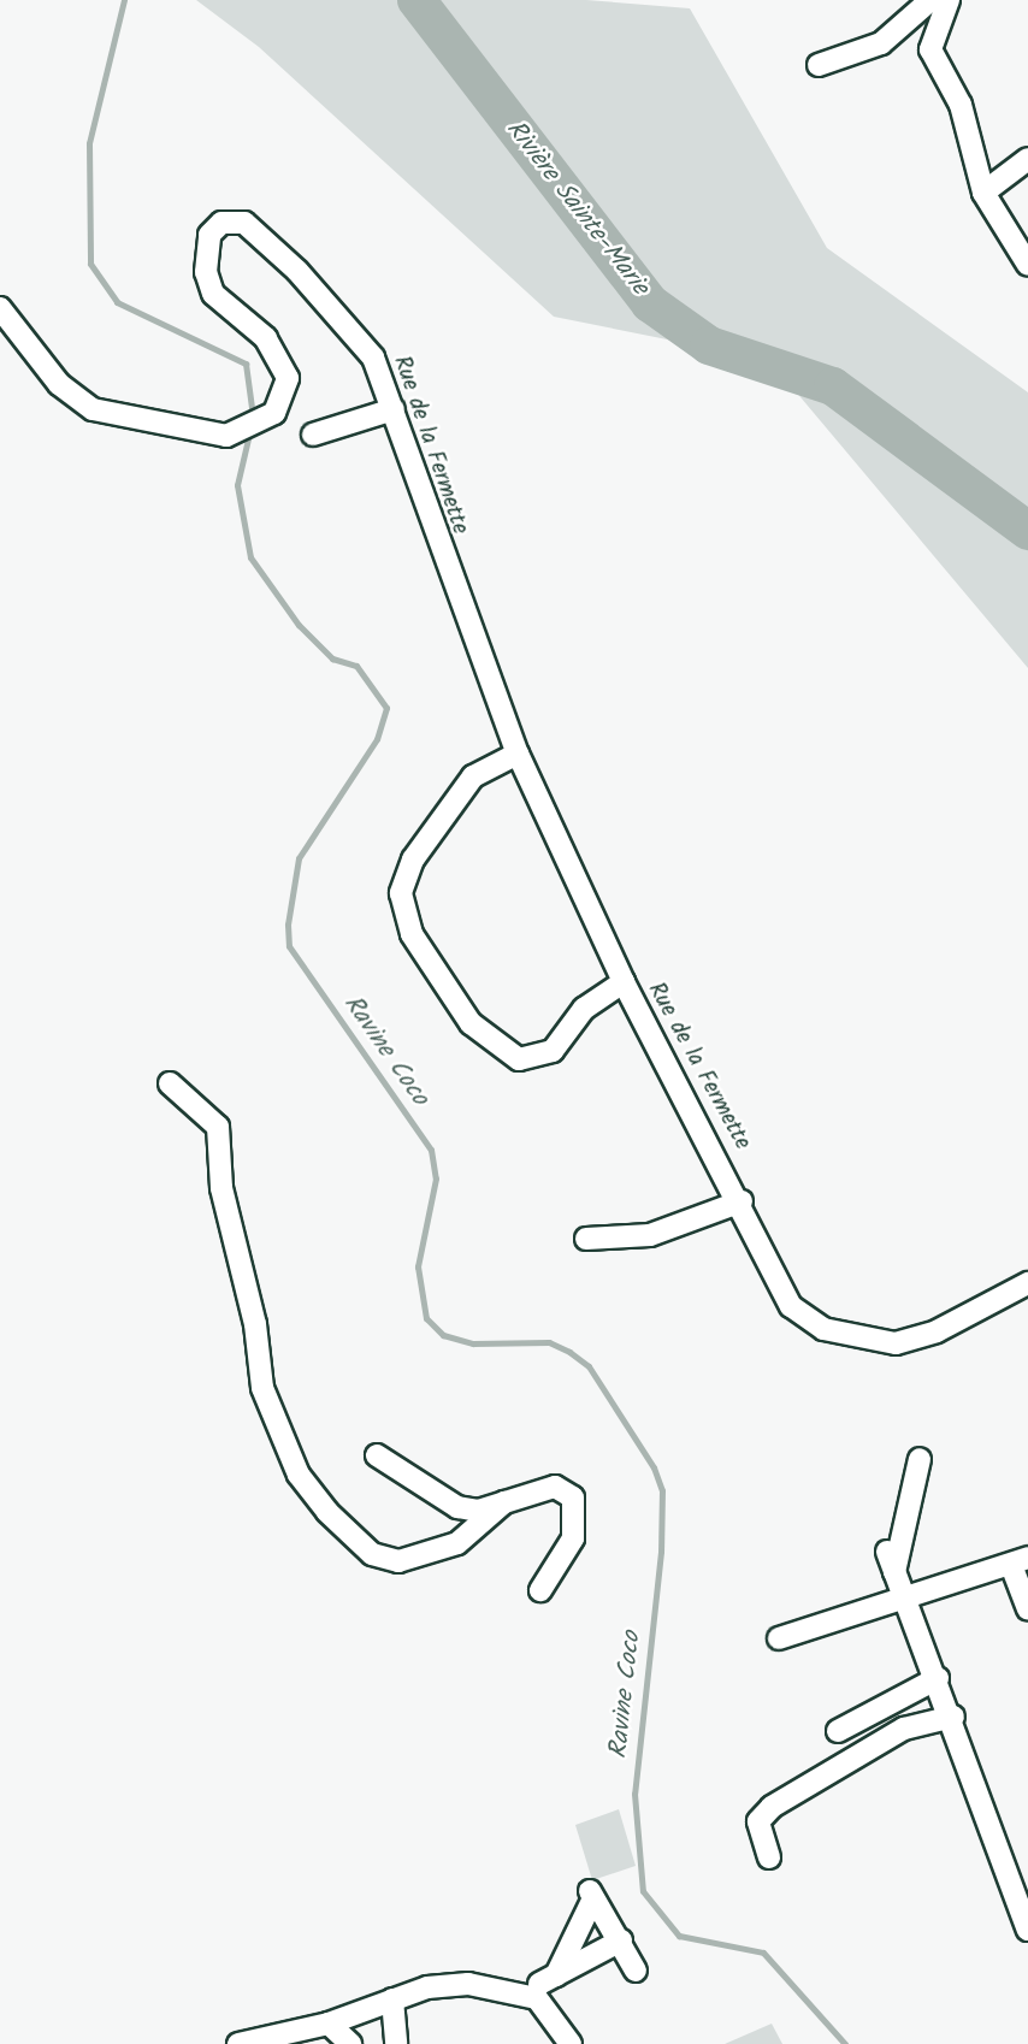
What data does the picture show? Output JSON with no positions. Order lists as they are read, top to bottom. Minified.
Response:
{"streets":{"street":["Rue de la Fermette"]},"water":["Rivière Sainte-Marie","Ravine Coco"]}
